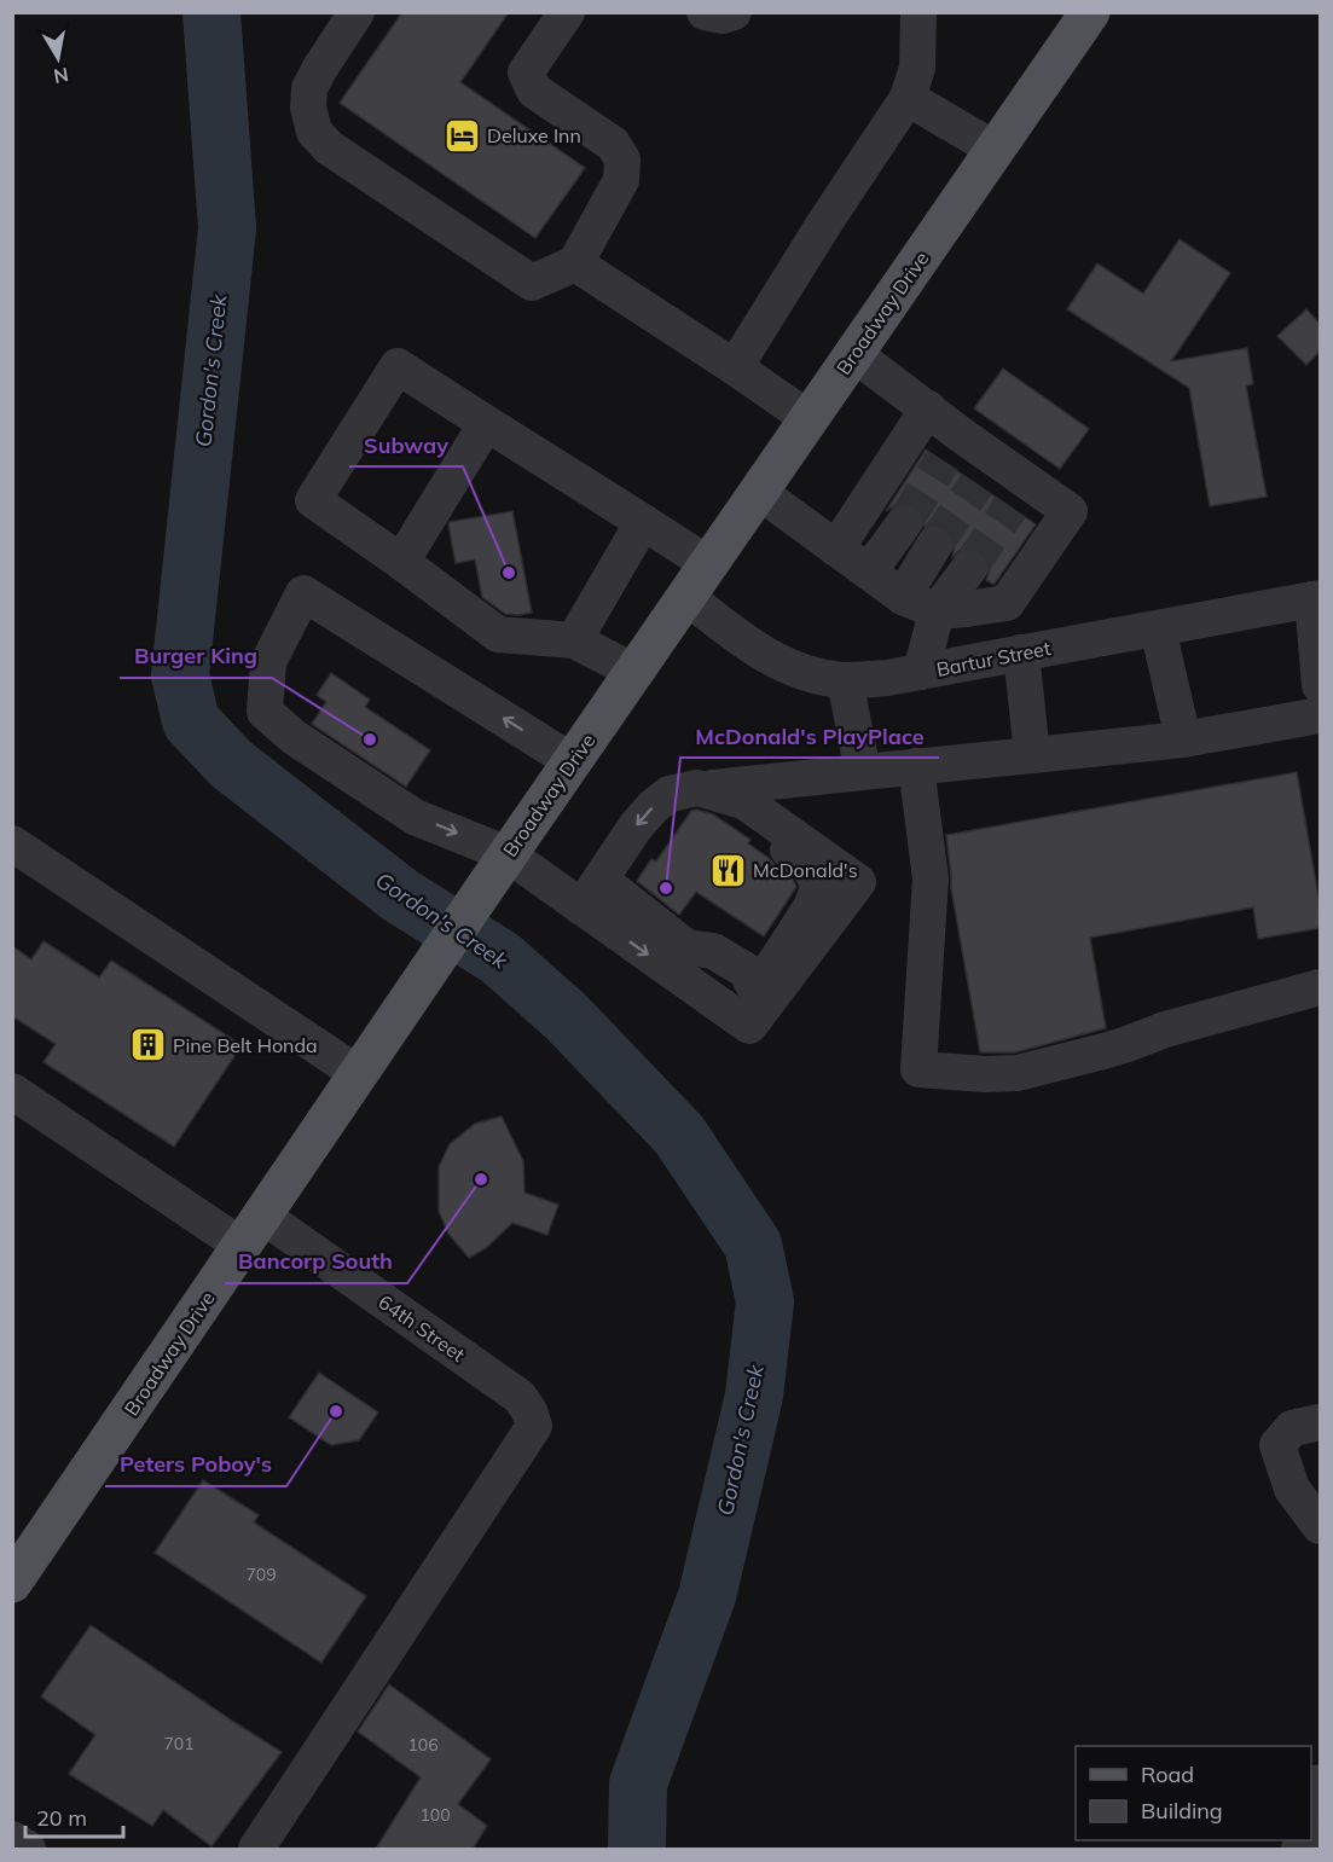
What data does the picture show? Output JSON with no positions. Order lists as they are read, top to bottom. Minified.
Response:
{"streets":{"main road":["Broadway Drive"],"street":["Bartur Street","64th Street"]},"crossings":[["Broadway Drive","Bartur Street"],["Broadway Drive","64th Street"]],"water":["Gordon's Creek"],"places":{"hotel":["Deluxe Inn"],"other":["Subway","Burger King","McDonald's PlayPlace","Bancorp South","Peters Poboy's"],"restaurant":["McDonald's"],"building":["Pine Belt Honda"]},"house_numbers":["709","701","106","100"],"legend":["Road","Building"],"scale_bar":"20 m","north":"bottom"}
